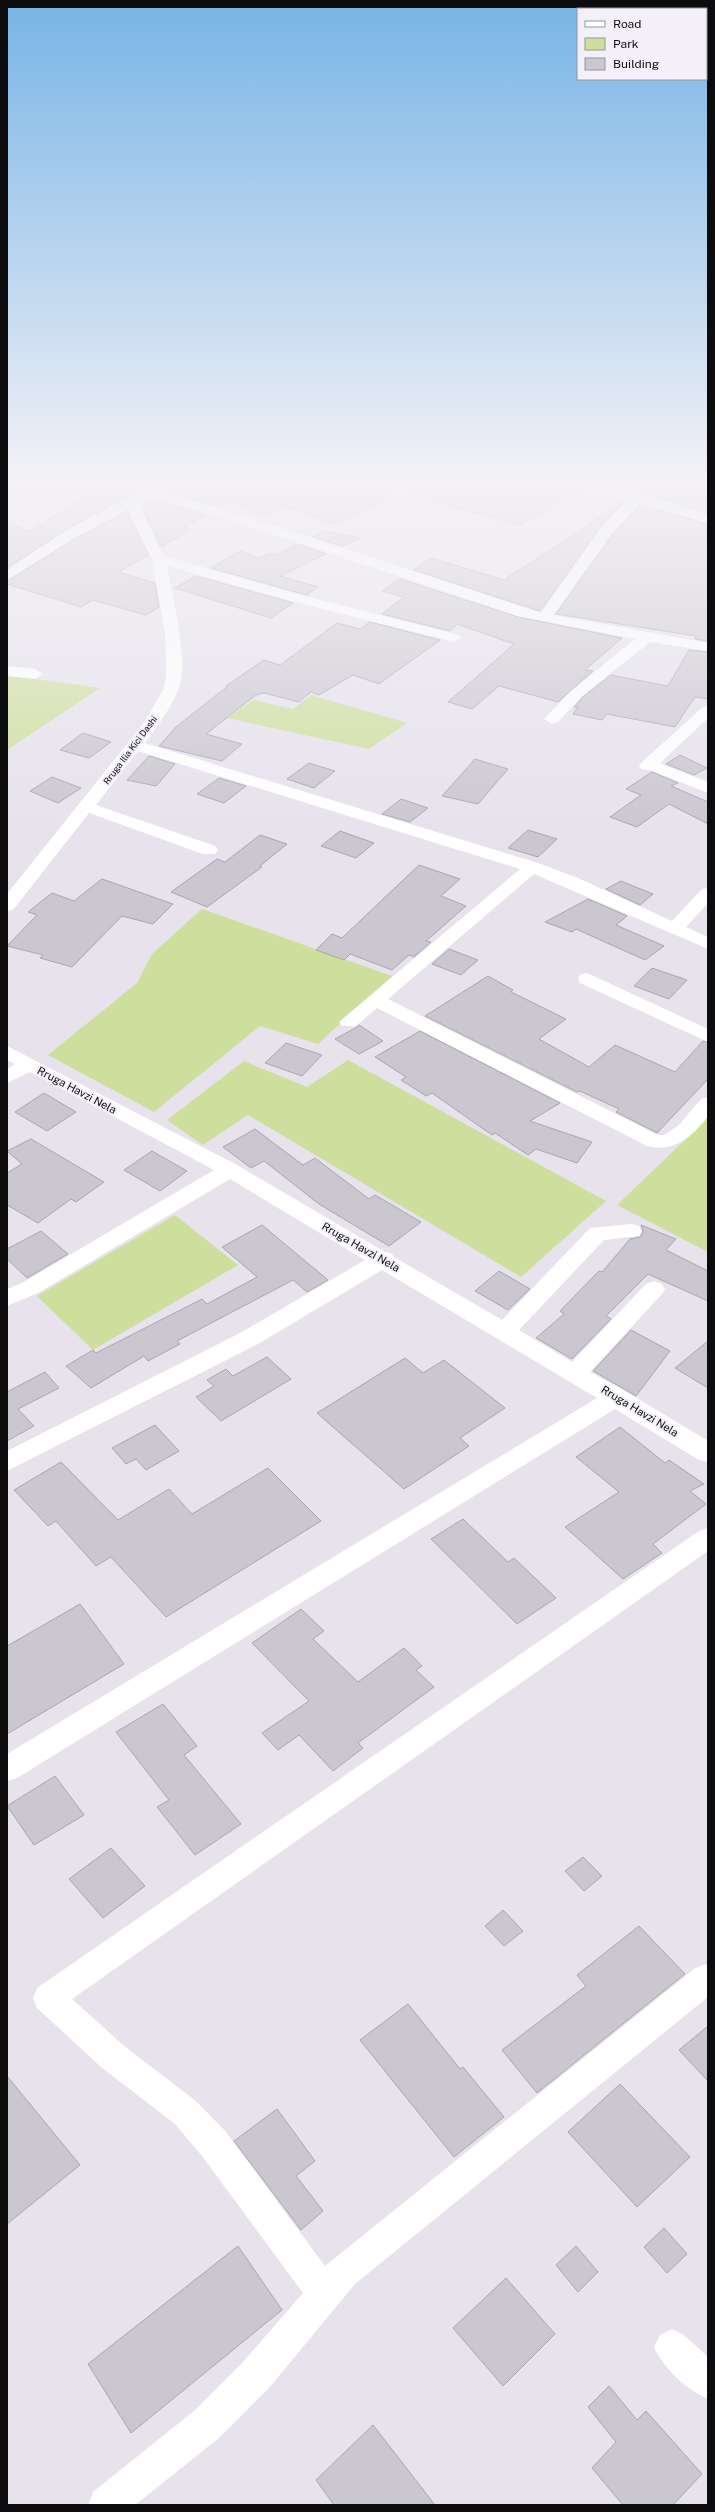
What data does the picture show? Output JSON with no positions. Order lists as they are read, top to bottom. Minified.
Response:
{"streets":{"street":["Rruga Ilia Kici Dashi","Rruga Havzi Nela"]},"legend":["Road","Park","Building"]}
